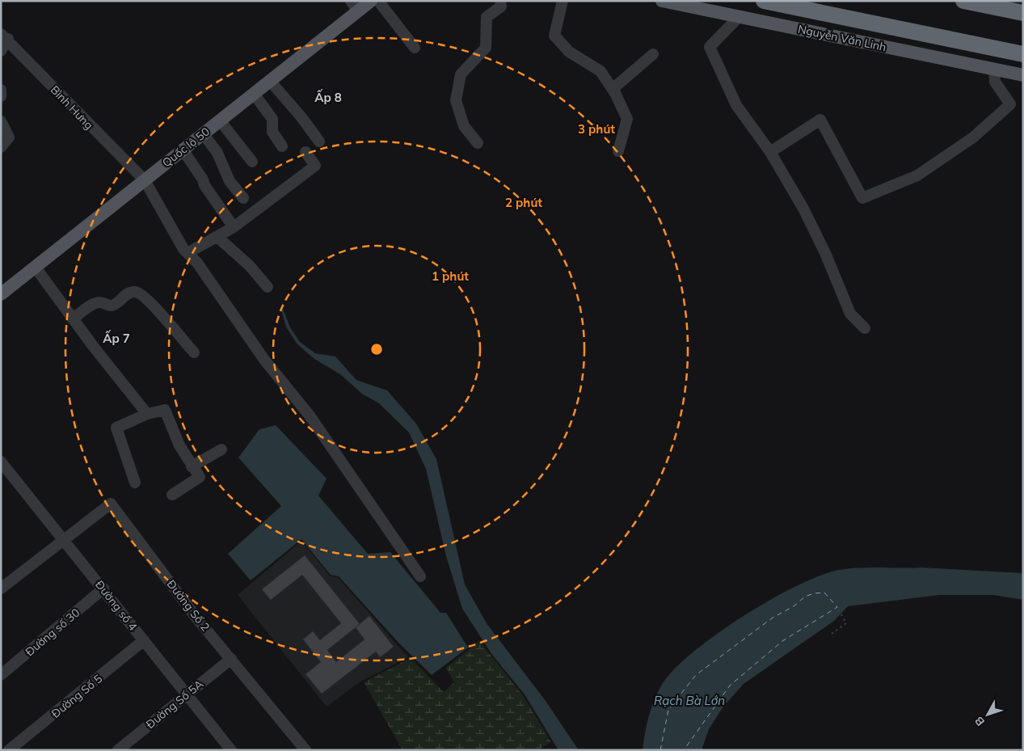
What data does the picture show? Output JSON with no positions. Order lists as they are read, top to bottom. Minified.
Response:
{"streets":{"highway":["Nguyễn Văn Linh"],"main road":["Quốc lộ 50"],"street":["Bình Hưng","Đường số 4","Đường Số 2","Đường số 30","Đường Số 5","Đường Số 5A"]},"crossings":[["Bình Hưng","Quốc lộ 50"],["Đường số 4","Đường Số 2"],["Đường số 4","Đường số 30"],["Đường số 4","Đường Số 5"],["Đường số 4","Đường Số 5A"],["Đường Số 2","Đường Số 5A"]],"districts":["Ấp 8","Ấp 7"],"water":["Rạch Bà Lớn"],"north":"bottom left","rings":["3 phút","2 phút","1 phút"]}
